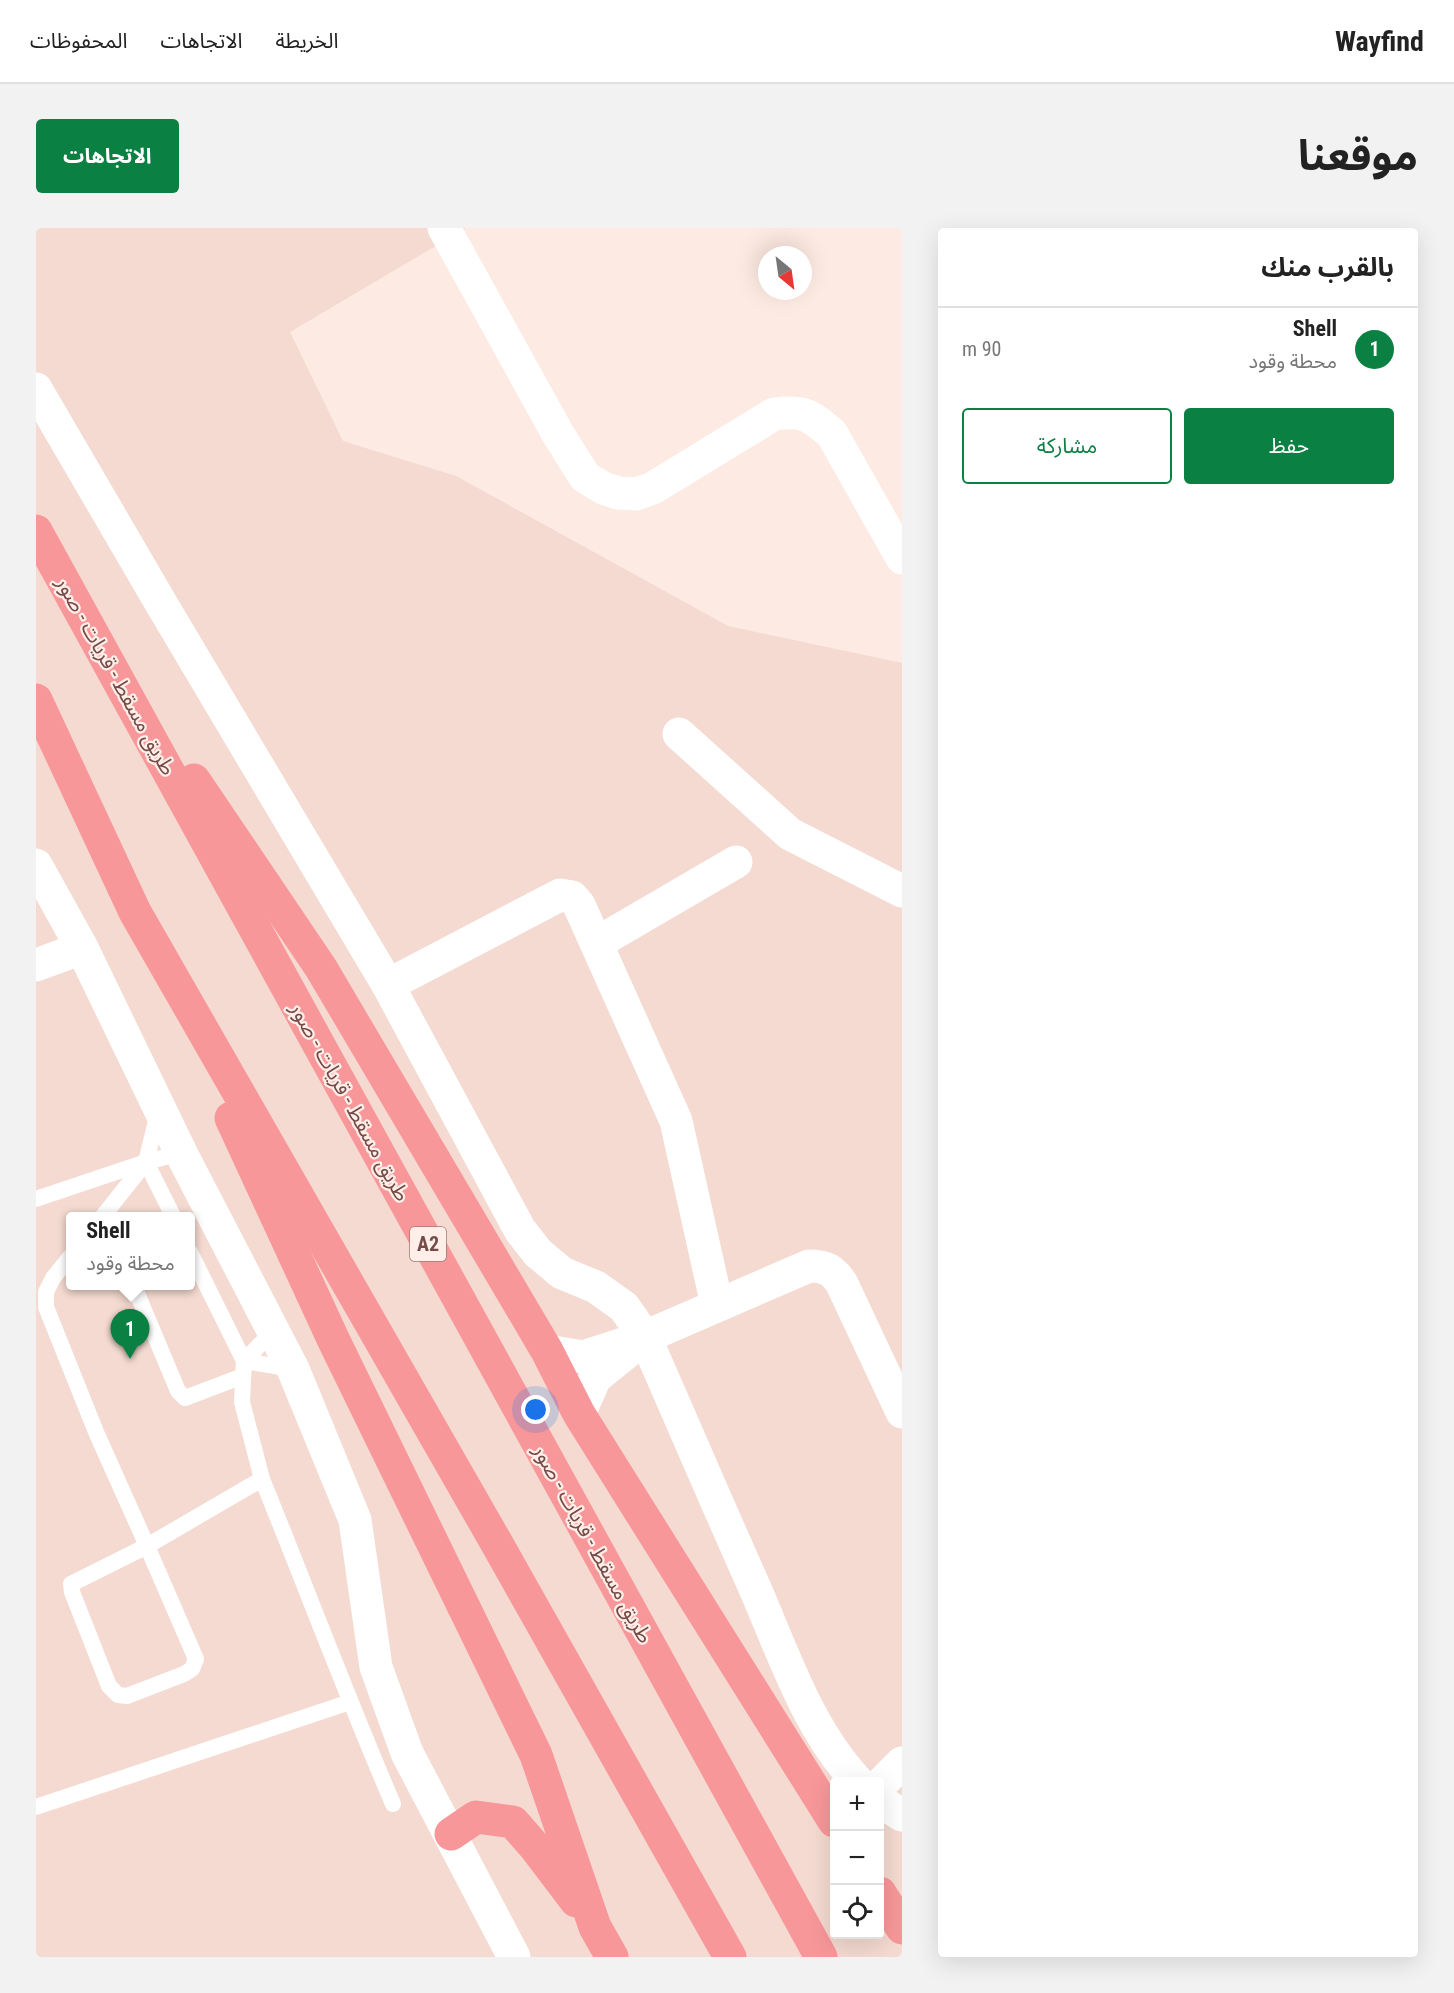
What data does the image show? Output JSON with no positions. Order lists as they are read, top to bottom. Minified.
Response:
{"streets":{"highway":["طريق مسقط - قريات - صور","A2"]},"north":"bottom right","page":{"header":"Wayfind","nav":["الخريطة","الاتجاهات","المحفوظات"],"title":"موقعنا","buttons":["الاتجاهات",["حفظ","مشاركة"]],"heading":"بالقرب منك","list":[{"mark":"1","name":"Shell","note":"محطة وقود","value":"90 m"}],"popup":["Shell","محطة وقود"],"pins":"1","map_buttons":["+","−"]}}
